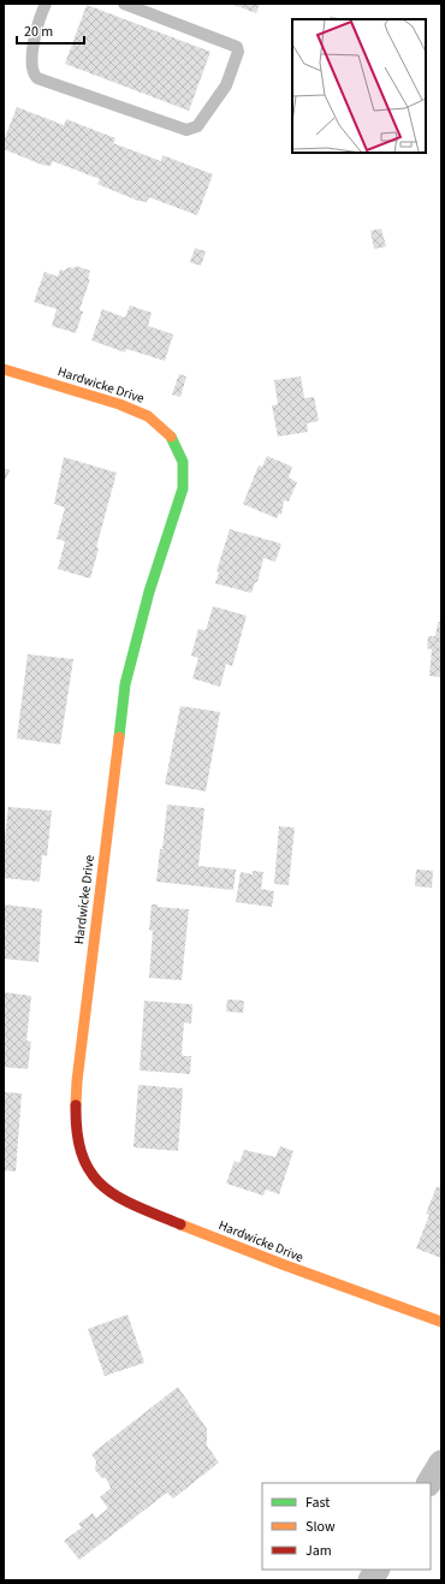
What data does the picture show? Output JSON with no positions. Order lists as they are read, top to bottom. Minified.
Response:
{"streets":{"street":["Hardwicke Drive"]},"legend":["Fast","Slow","Jam"],"scale_bar":"20 m"}
